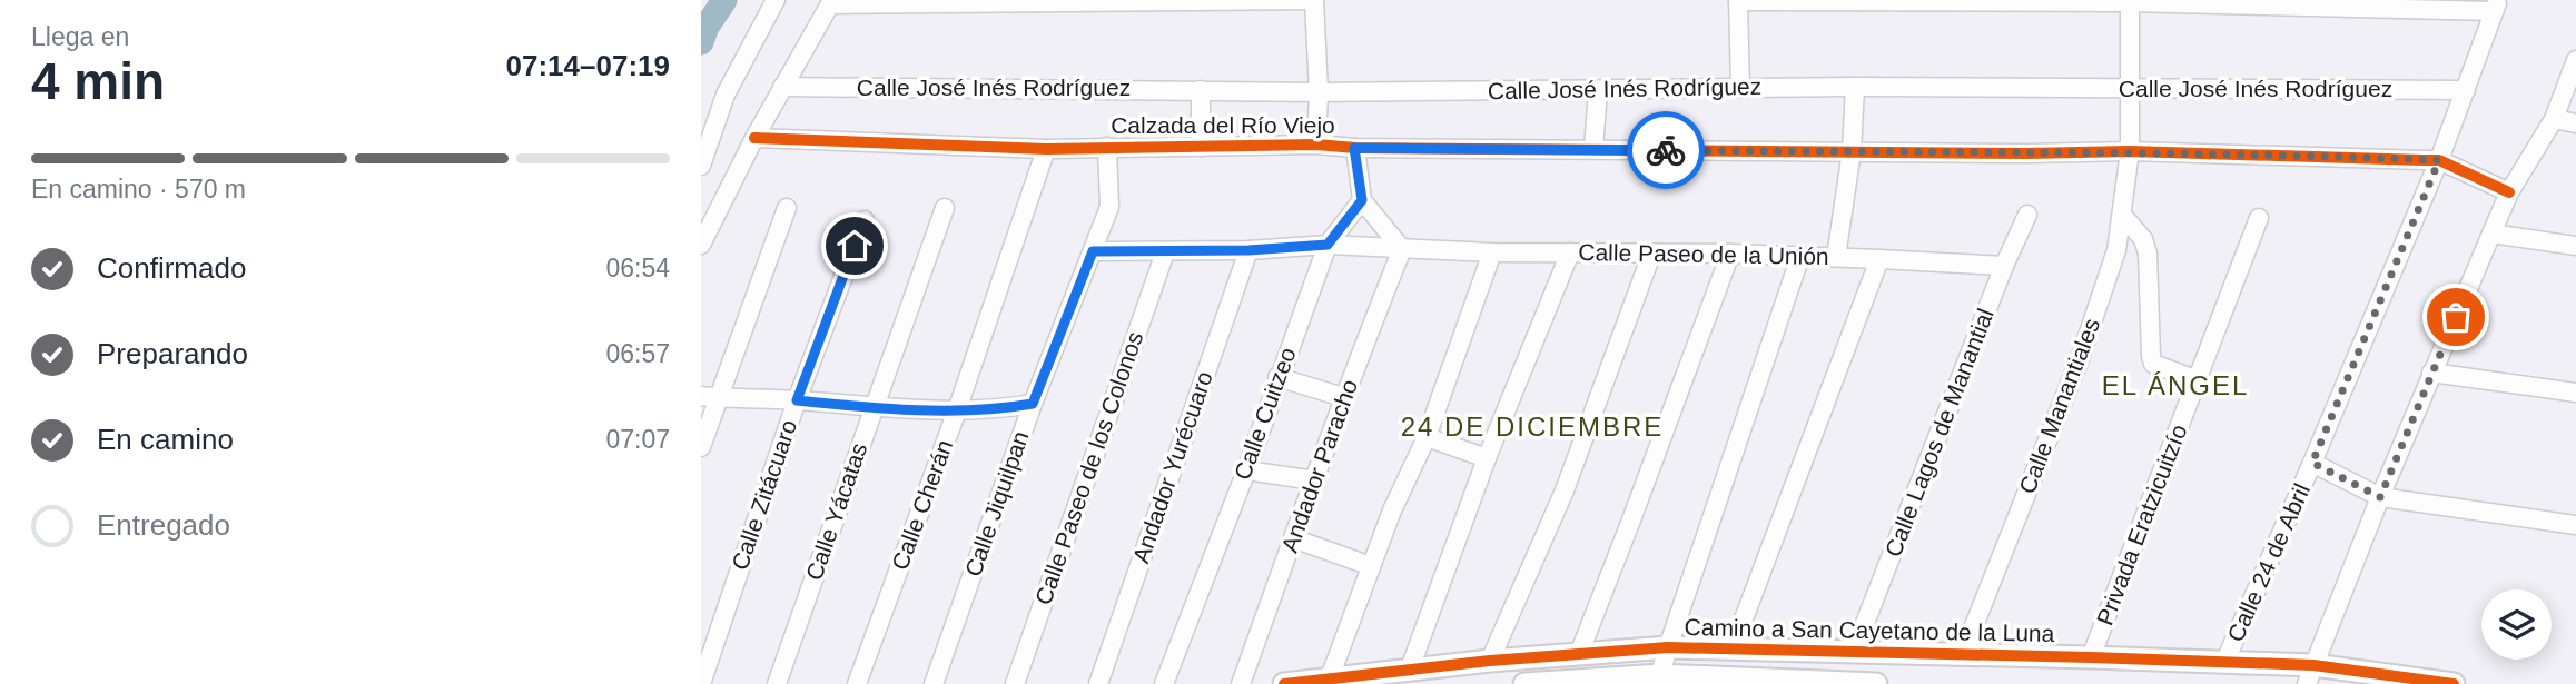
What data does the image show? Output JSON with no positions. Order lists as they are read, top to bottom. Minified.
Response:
{"streets":{"street":["Calle José Inés Rodríguez","Calzada del Río Viejo","Calle Paseo de la Unión","Calle Manantiales","Calle Cuitzeo","Calle Lagos de Manantial","Andador Paracho","Andador Yurécuaro","Calle Paseo de los Colonos","Calle Zitácuaro","Calle Jiquilpan","Calle Cherán","Calle Yácatas","Privada Eratzicuitzío","Calle 24 de Abril","Camino a San Cayetano de la Luna"]},"crossings":[["Calle José Inés Rodríguez","Calle Manantiales"],["Calle José Inés Rodríguez","Calle 24 de Abril"],["Calzada del Río Viejo","Calle Manantiales"],["Calzada del Río Viejo","Calle Jiquilpan"],["Calzada del Río Viejo","Calle Cherán"],["Calzada del Río Viejo","Calle 24 de Abril"],["Calle Paseo de la Unión","Calle Cuitzeo"],["Calle Paseo de la Unión","Calle Lagos de Manantial"],["Calle Paseo de la Unión","Andador Paracho"],["Calle Paseo de la Unión","Andador Yurécuaro"],["Calle Paseo de la Unión","Calle Paseo de los Colonos"],["Calle Paseo de la Unión","Calle Jiquilpan"],["Calle Manantiales","Camino a San Cayetano de la Luna"],["Calle Lagos de Manantial","Camino a San Cayetano de la Luna"],["Privada Eratzicuitzío","Camino a San Cayetano de la Luna"],["Calle 24 de Abril","Camino a San Cayetano de la Luna"]],"districts":["EL ÁNGEL","24 DE DICIEMBRE"],"page":{"heading":["4 min","Llega en","07:14–07:19"],"bar":"En camino · 570 m","list":[["Confirmado","06:54"],["Preparando","06:57"],["En camino","07:07"],"Entregado"]}}
